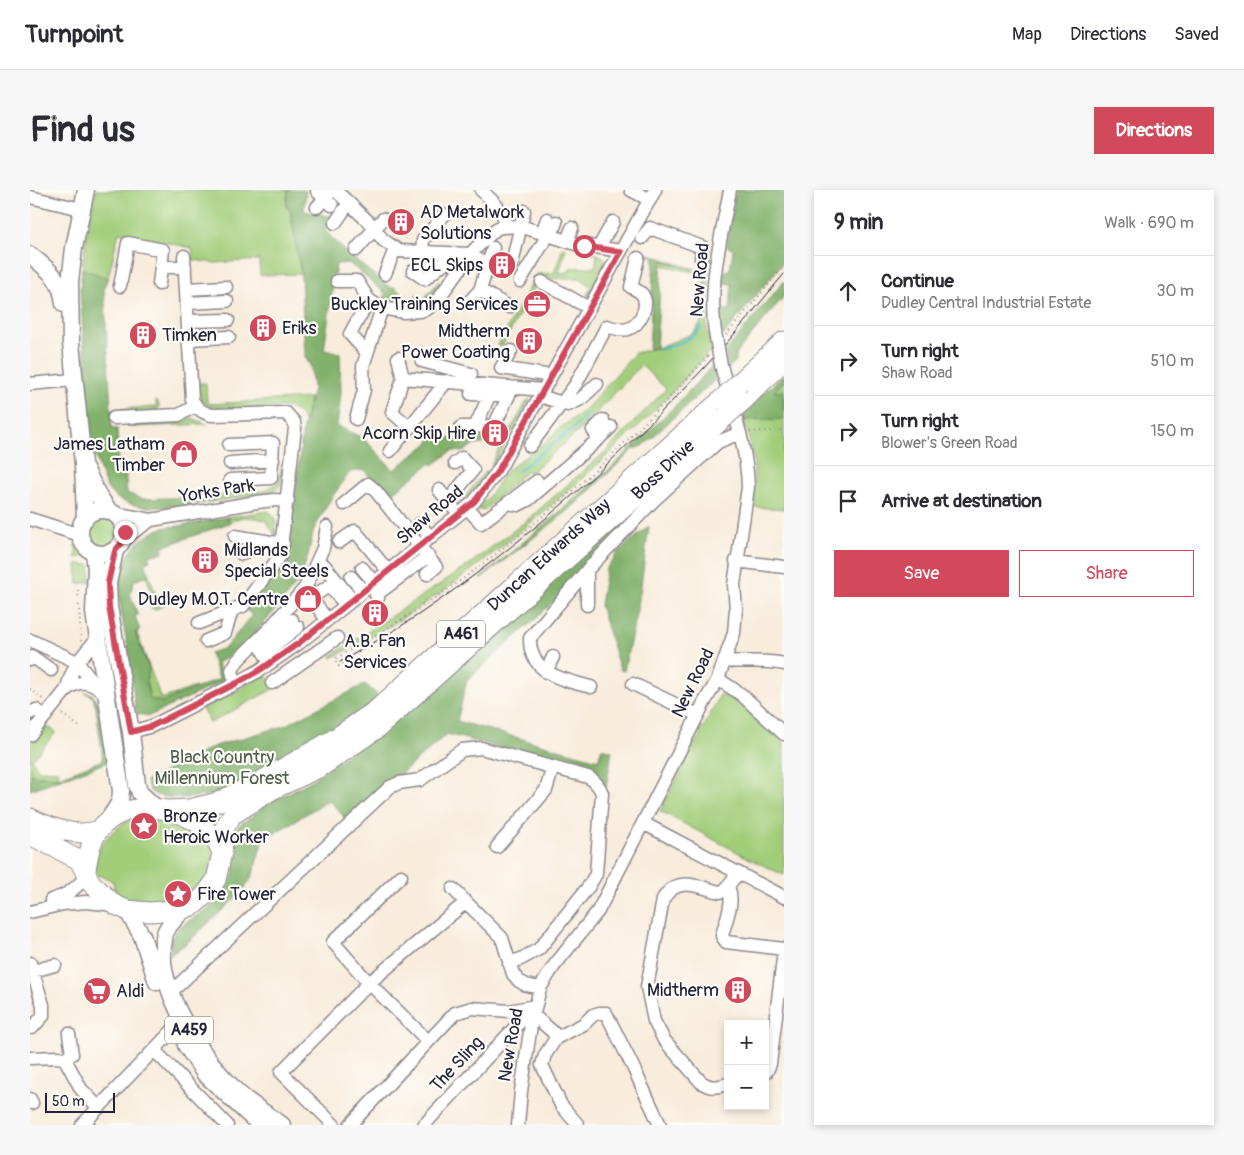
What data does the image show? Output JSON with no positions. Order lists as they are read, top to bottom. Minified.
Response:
{"streets":{"highway":["Duncan Edwards Way","A461"],"main road":["A459"],"street":["New Road","Boss Drive","Yorks Park","Shaw Road","The Sling"]},"crossings":[["New Road","Boss Drive"],["New Road","The Sling"],["Duncan Edwards Way","A461"],["Duncan Edwards Way","A459"],["A461","A459"]],"parks":["Black Country Millennium Forest"],"places":{"building":["AD Metalwork Solutions","ECL Skips","Eriks","Timken","Midtherm Power Coating","Acorn Skip Hire","Midlands Special Steels","A.B. Fan Services","Midtherm"],"office":["Buckley Training Services"],"shop":["James Latham Timber","Dudley M.O.T. Centre"],"place":["Bronze Heroic Worker","Fire Tower"],"supermarket":["Aldi"]},"scale_bar":"50 m","page":{"header":"Turnpoint","nav":["Map","Directions","Saved"],"buttons":["Directions",["Save","Share"]],"title":"Find us","heading":["9 min","Walk · 690 m"],"list":[["Continue","Dudley Central Industrial Estate","30 m"],["Turn right","Shaw Road","510 m"],["Turn right","Blower's Green Road","150 m"],"Arrive at destination"],"map_buttons":["+","−"],"scale":"50 m"}}
